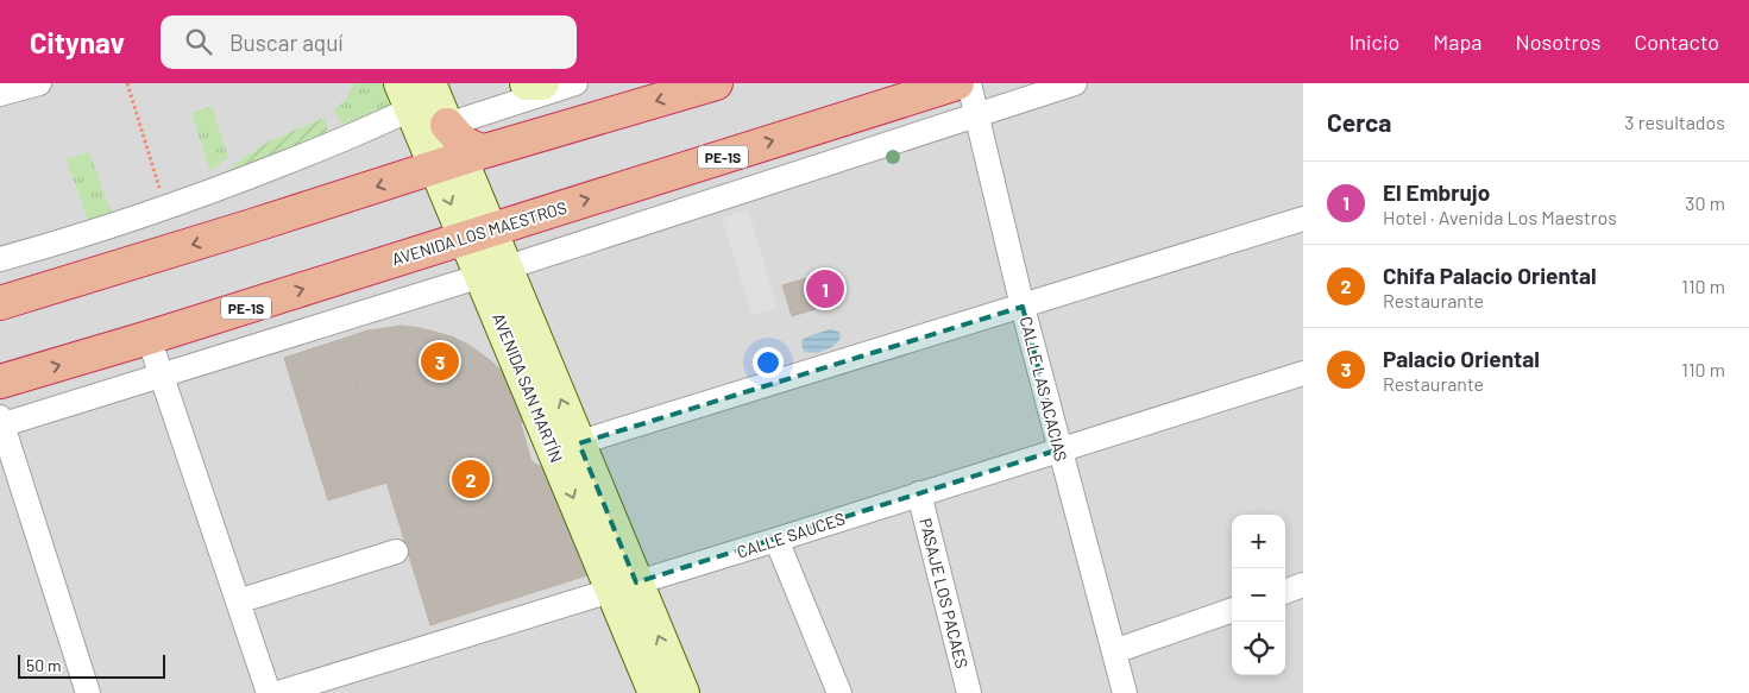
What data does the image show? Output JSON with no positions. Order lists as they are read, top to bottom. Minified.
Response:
{"streets":{"highway":["PE-1S","AVENIDA LOS MAESTROS"],"main road":["AVENIDA SAN MARTÍN"],"street":["CALLE LAS ACACIAS","CALLE SAUCES","PASAJE LOS PACAES"]},"crossings":[["AVENIDA LOS MAESTROS","AVENIDA SAN MARTÍN"],["AVENIDA SAN MARTÍN","CALLE SAUCES"],["CALLE LAS ACACIAS","CALLE SAUCES"],["CALLE SAUCES","PASAJE LOS PACAES"]],"scale_bar":"50 m","page":{"header":"Citynav","search":"Buscar aquí","nav":["Inicio","Mapa","Nosotros","Contacto"],"heading":["Cerca","3 resultados"],"list":[{"mark":"1","name":"El Embrujo","note":"Hotel · Avenida Los Maestros","value":"30 m"},{"mark":"2","name":"Chifa Palacio Oriental","note":"Restaurante","value":"110 m"},{"mark":"3","name":"Palacio Oriental","note":"Restaurante","value":"110 m"}],"pins":["1","3","2"],"map_buttons":["+","−"],"scale":"50 m"}}
